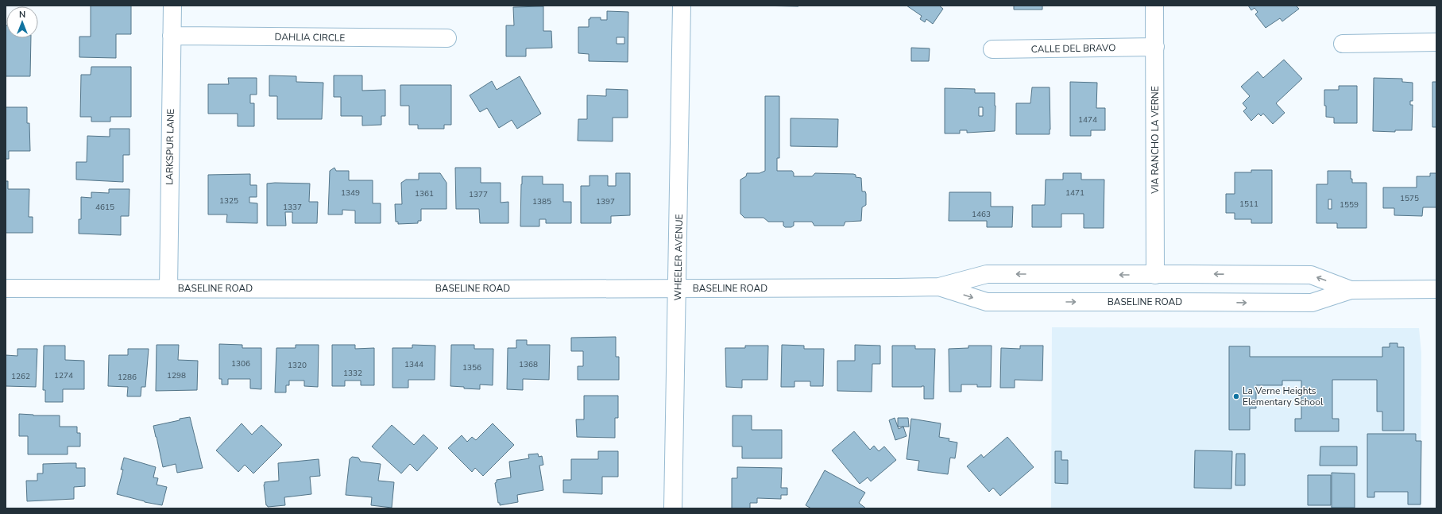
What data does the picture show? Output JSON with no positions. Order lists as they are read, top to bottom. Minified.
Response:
{"streets":{"main road":["DAHLIA CIRCLE","CALLE DEL BRAVO","VIA RANCHO LA VERNE","LARKSPUR LANE","WHEELER AVENUE","BASELINE ROAD"]},"crossings":[["DAHLIA CIRCLE","LARKSPUR LANE"],["CALLE DEL BRAVO","VIA RANCHO LA VERNE"],["VIA RANCHO LA VERNE","BASELINE ROAD"],["LARKSPUR LANE","BASELINE ROAD"],["WHEELER AVENUE","BASELINE ROAD"]],"places":["La Verne Heights Elementary School"],"house_numbers":["1474","1349","1471","1361","1377","1575","1325","1385","1397","1511","1559","4615","1337","1463","1306","1344","1368","1320","1356","1332","1274","1298","1262","1286"],"north":"top"}
